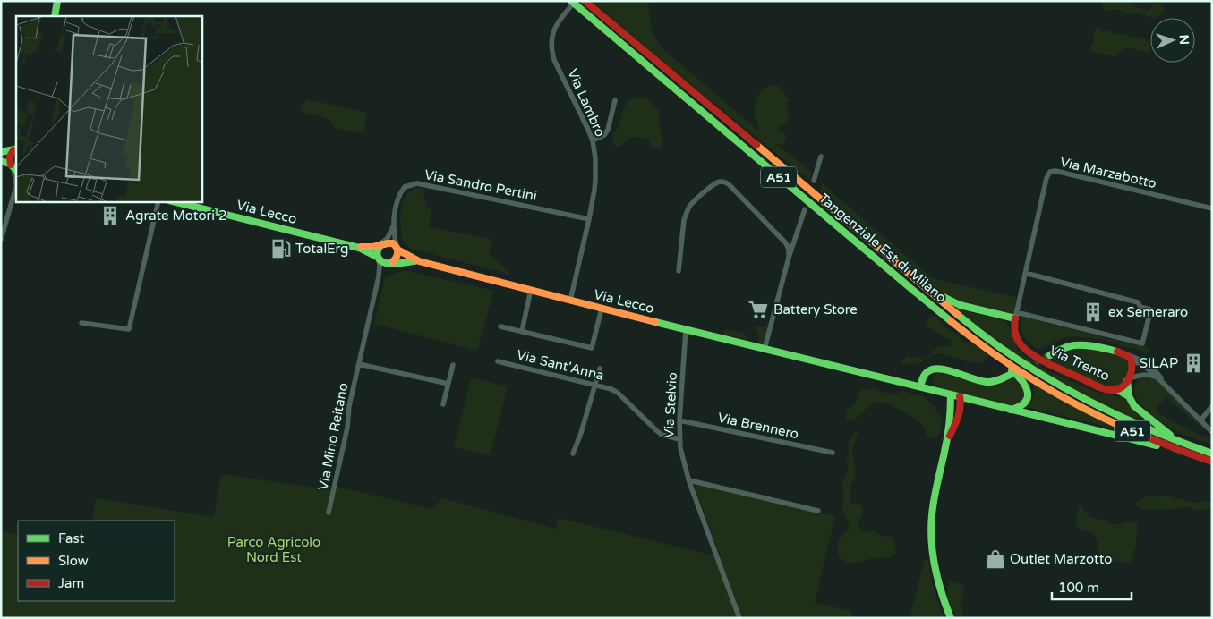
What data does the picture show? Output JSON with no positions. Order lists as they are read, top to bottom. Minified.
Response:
{"streets":{"main road":["A51","Via Lecco","Tangenziale Est di Milano","Via Trento"],"street":["Via Lambro","Via Marzabotto","Via Sandro Pertini","Via Sant'Anna","Via Stelvio","Via Brennero","Via Mino Reitano"]},"crossings":[["Via Lambro","Via Sandro Pertini"],["Via Lambro","Via Lecco"],["Via Marzabotto","Via Trento"],["Via Lecco","Via Stelvio"],["Via Lecco","Via Mino Reitano"],["Via Sant'Anna","Via Stelvio"],["Via Stelvio","Via Brennero"]],"parks":["Parco Agricolo Nord Est"],"places":{"building":["Agrate Motori 2","ex Semeraro","SILAP"],"fuel station":["TotalErg"],"supermarket":["Battery Store"],"shop":["Outlet Marzotto"]},"legend":["Fast","Slow","Jam"],"scale_bar":"100 m","north":"right"}
